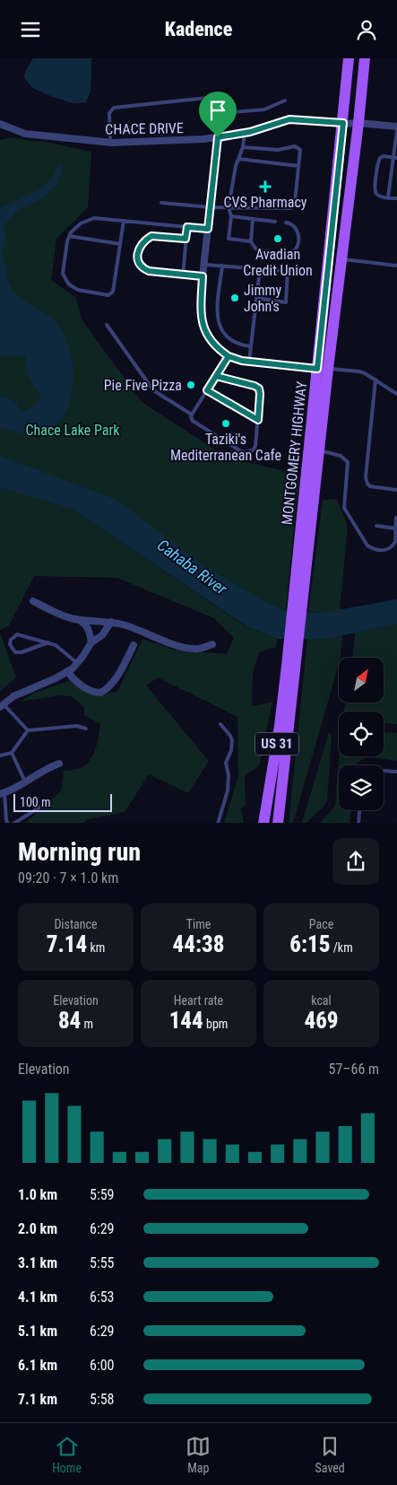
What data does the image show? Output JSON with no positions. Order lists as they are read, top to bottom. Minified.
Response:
{"streets":{"main road":["MONTGOMERY HIGHWAY","US 31"],"street":["CHACE DRIVE"]},"crossings":[["CHACE DRIVE","MONTGOMERY HIGHWAY"]],"water":["Cahaba River"],"parks":["Chace Lake Park"],"places":{"health":["CVS Pharmacy"],"other":["Avadian Credit Union","Jimmy John's","Pie Five Pizza","Taziki's Mediterranean Cafe"]},"scale_bar":"100 m","north":"top right","page":{"header":"Kadence","scale":"100 m","heading":["Morning run","09:20 · 7 × 1.0 km"],"stats":[["Distance","7.14 km"],["Time","44:38"],["Pace","6:15 /km"],["Elevation","84 m"],["Heart rate","144 bpm"],["kcal","469"]],"chart":["Elevation","57–66 m"],"list":[{"name":"1.0 km","note":"5:59"},{"name":"2.0 km","note":"6:29"},{"name":"3.1 km","note":"5:55"},{"name":"4.1 km","note":"6:53"},{"name":"5.1 km","note":"6:29"},{"name":"6.1 km","note":"6:00"},{"name":"7.1 km","note":"5:58"}],"tabs":["Home","Map","Saved"]}}
